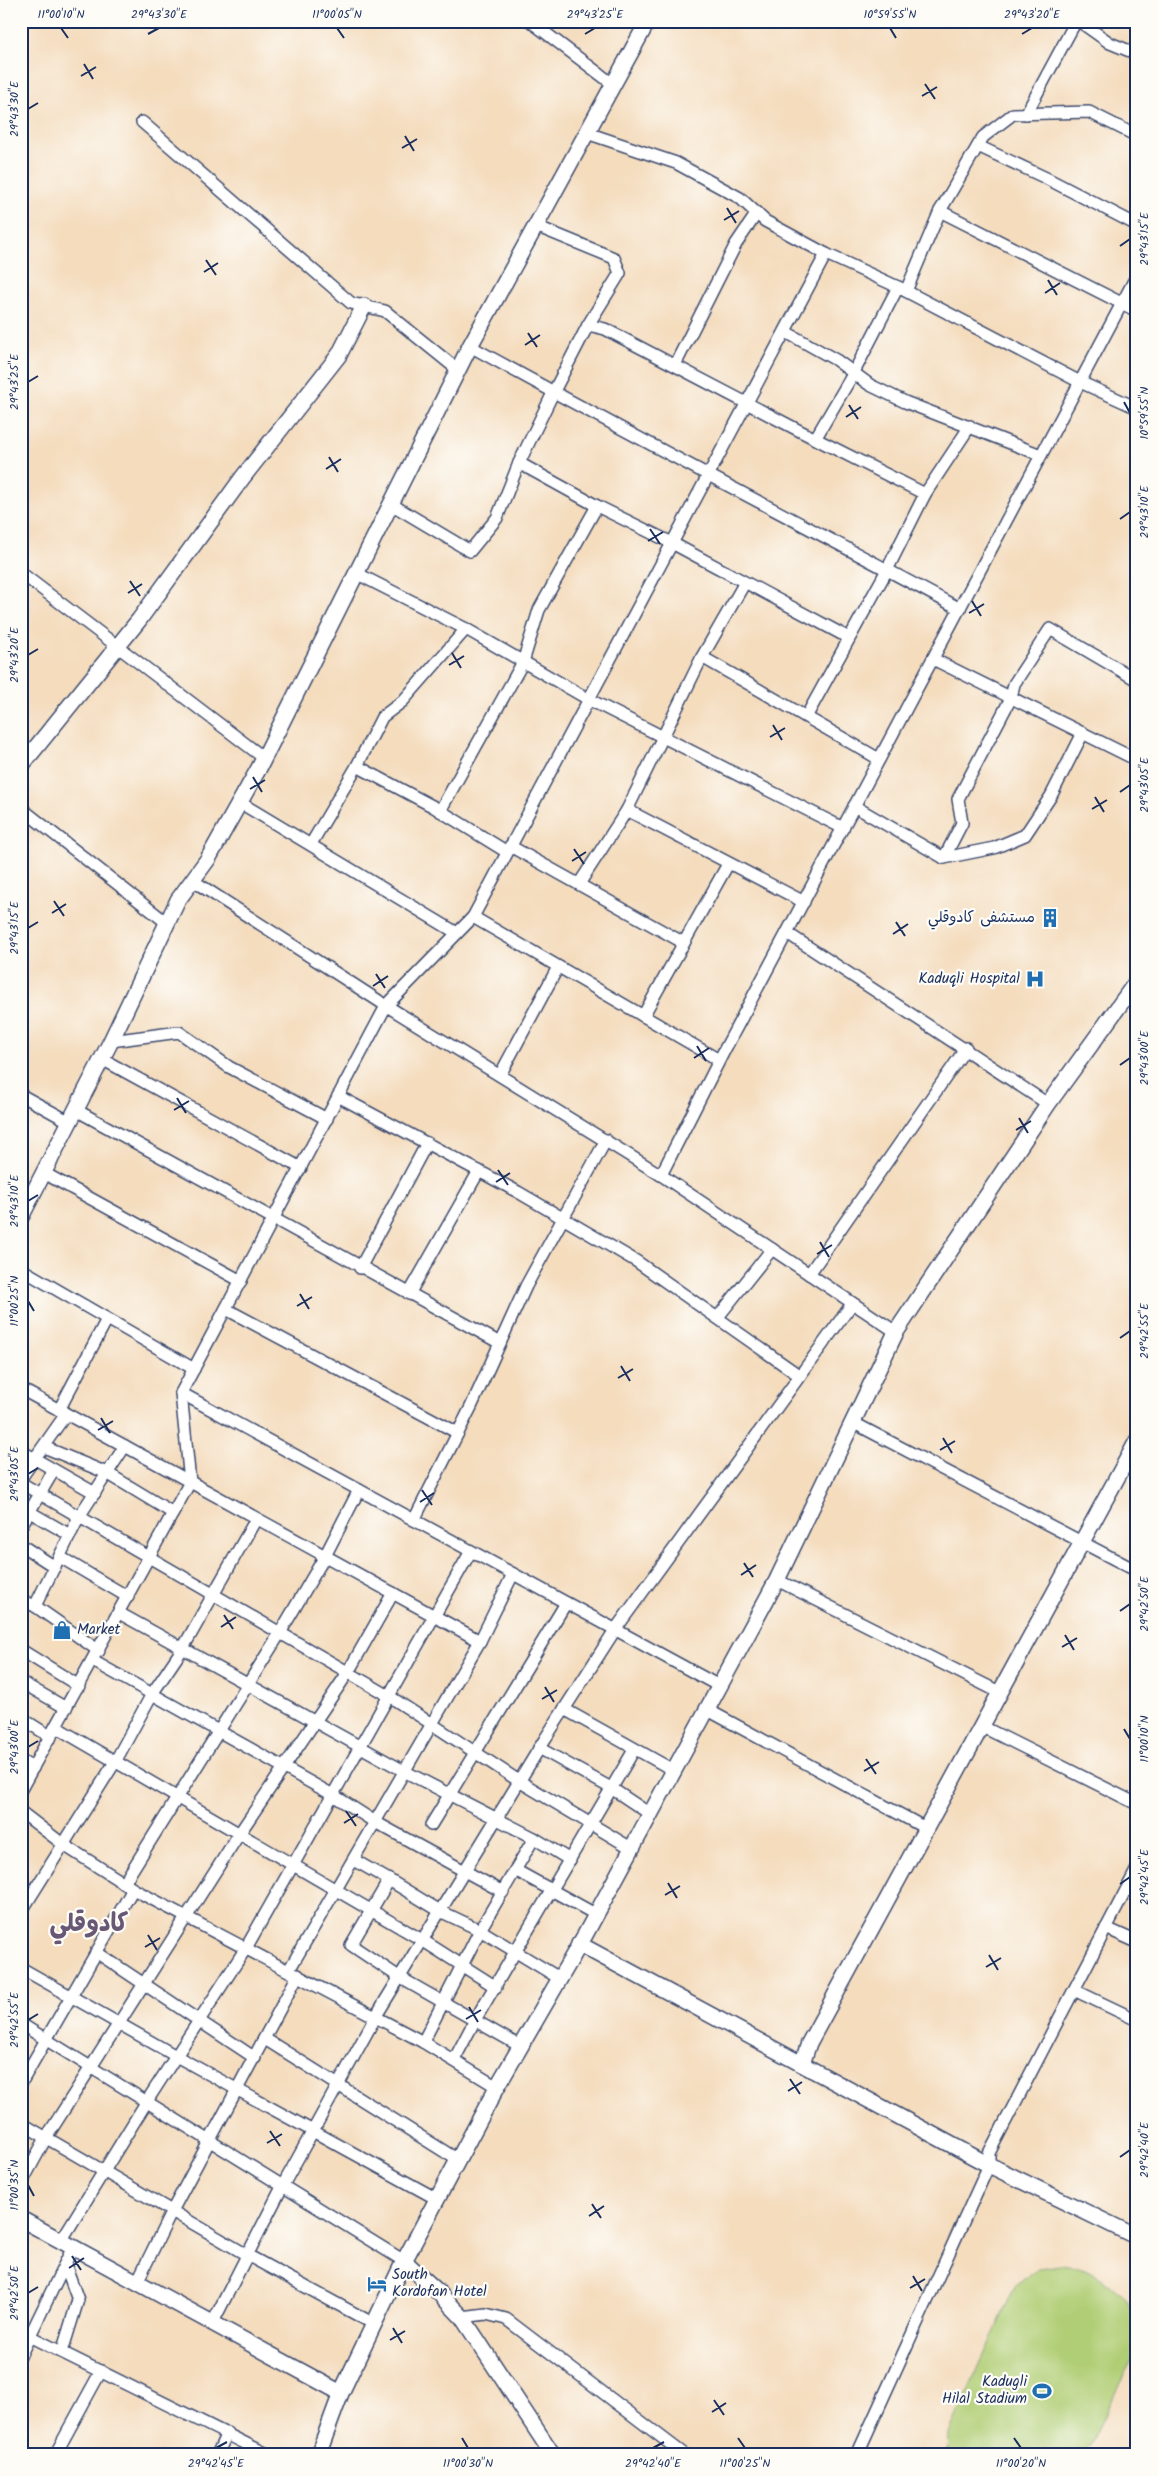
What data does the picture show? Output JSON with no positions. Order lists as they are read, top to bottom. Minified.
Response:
{"districts":["كادوقلي"],"places":{"building":["مستشفى كادوقلي"],"hospital":["Kaduqli Hospital"],"shop":["Market"],"hotel":["South Kordofan Hotel"],"sports":["Kadugli Hilal Stadium"]},"coordinates":["11°00'10\"N","29°43'30\"E","11°00'05\"N","29°43'25\"E","10°59'55\"N","29°43'20\"E","29°43'15\"E","29°43'10\"E","29°43'05\"E","29°43'00\"E","11°00'25\"N","29°42'55\"E","29°42'50\"E","29°42'45\"E","29°42'40\"E","11°00'35\"N","11°00'30\"N","11°00'20\"N"]}
